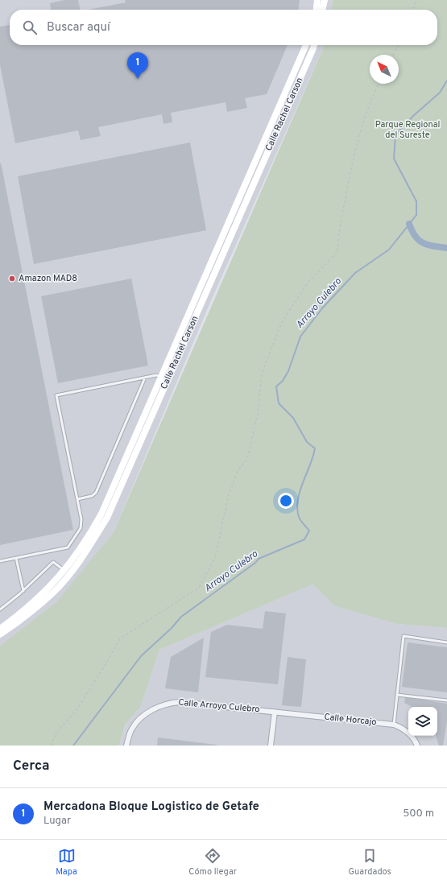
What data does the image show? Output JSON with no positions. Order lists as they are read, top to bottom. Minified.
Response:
{"streets":{"street":["Calle Rachel Carson","Calle Arroyo Culebro","Calle Horcajo"]},"crossings":[["Calle Arroyo Culebro","Calle Horcajo"]],"water":["Arroyo Culebro"],"parks":["Parque Regional del Sureste"],"places":["Amazon MAD8"],"north":"top left","page":{"search":"Buscar aquí","pins":"1","heading":"Cerca","list":[{"mark":"1","name":"Mercadona Bloque Logistico de Getafe","note":"Lugar","value":"500 m"}],"nav":["Mapa","Cómo llegar","Guardados"]}}
